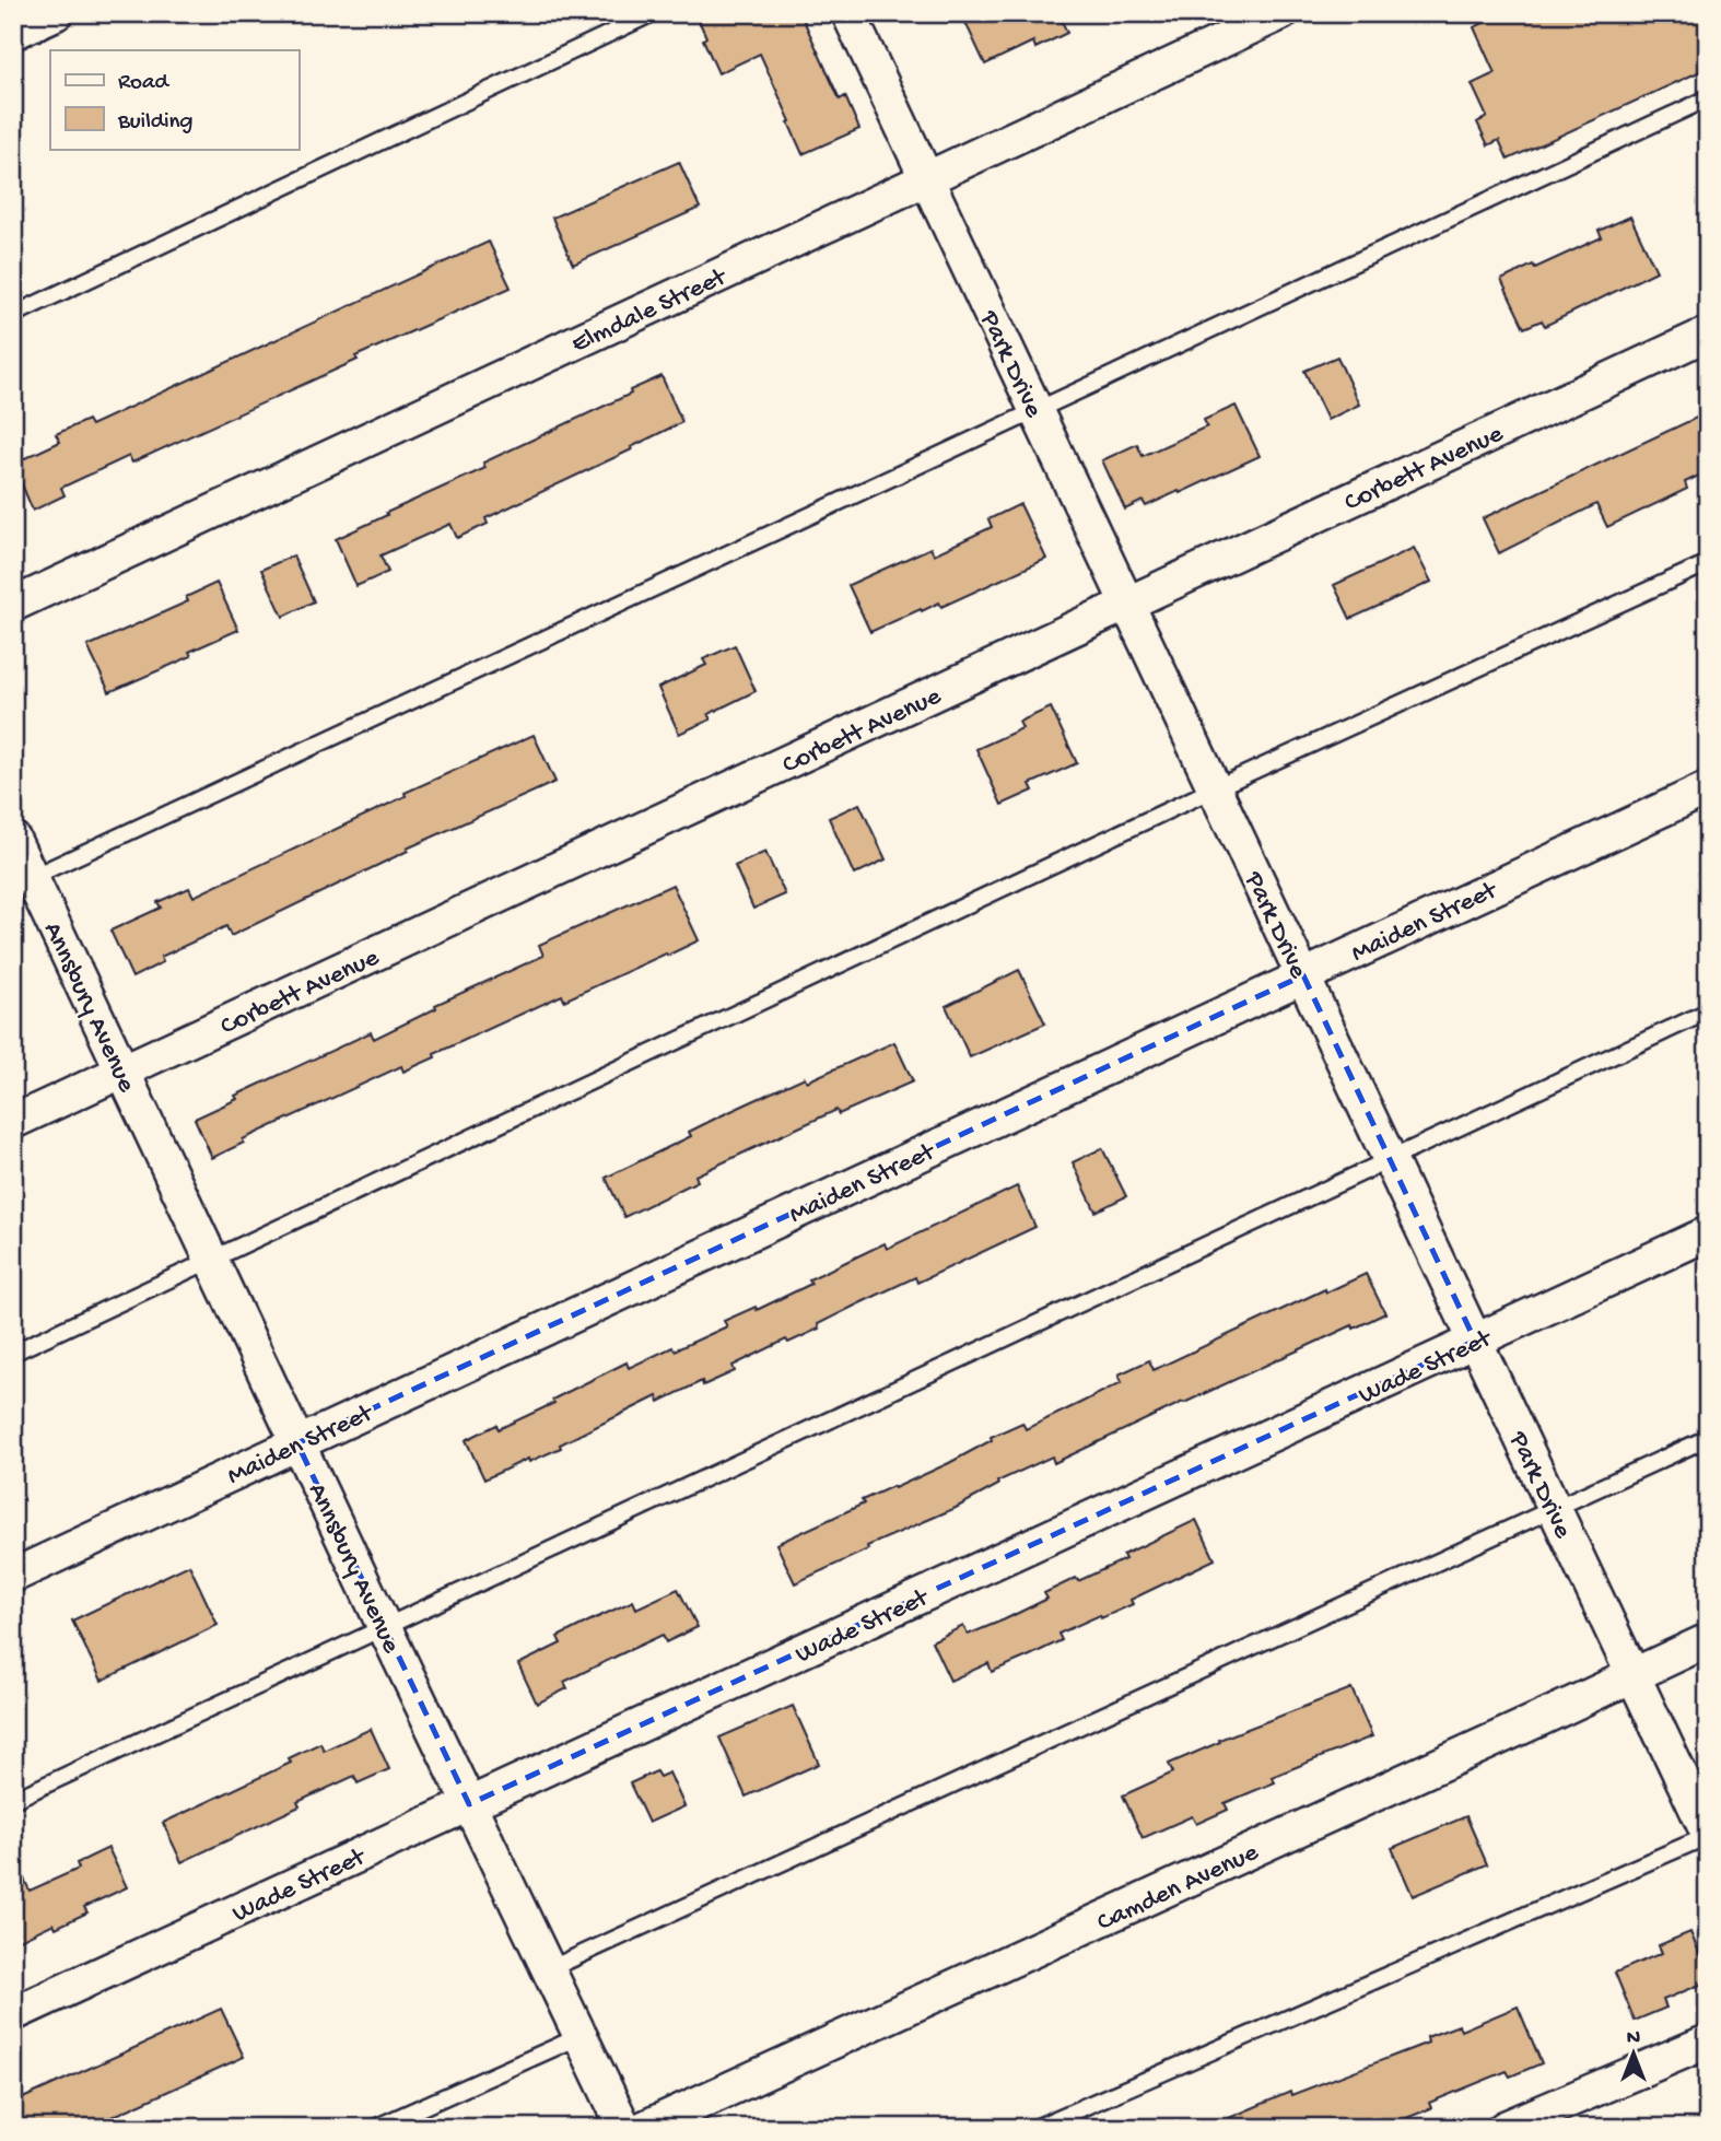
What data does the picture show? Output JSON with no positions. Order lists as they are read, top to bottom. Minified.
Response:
{"streets":{"street":["Elmdale Street","Park Drive","Corbett Avenue","Maiden Street","Annsbury Avenue","Wade Street","Camden Avenue"]},"crossings":[["Elmdale Street","Park Drive"],["Park Drive","Corbett Avenue"],["Park Drive","Maiden Street"],["Park Drive","Wade Street"],["Park Drive","Camden Avenue"],["Corbett Avenue","Annsbury Avenue"],["Maiden Street","Annsbury Avenue"],["Annsbury Avenue","Wade Street"]],"legend":["Road","Building"],"north":"top"}
